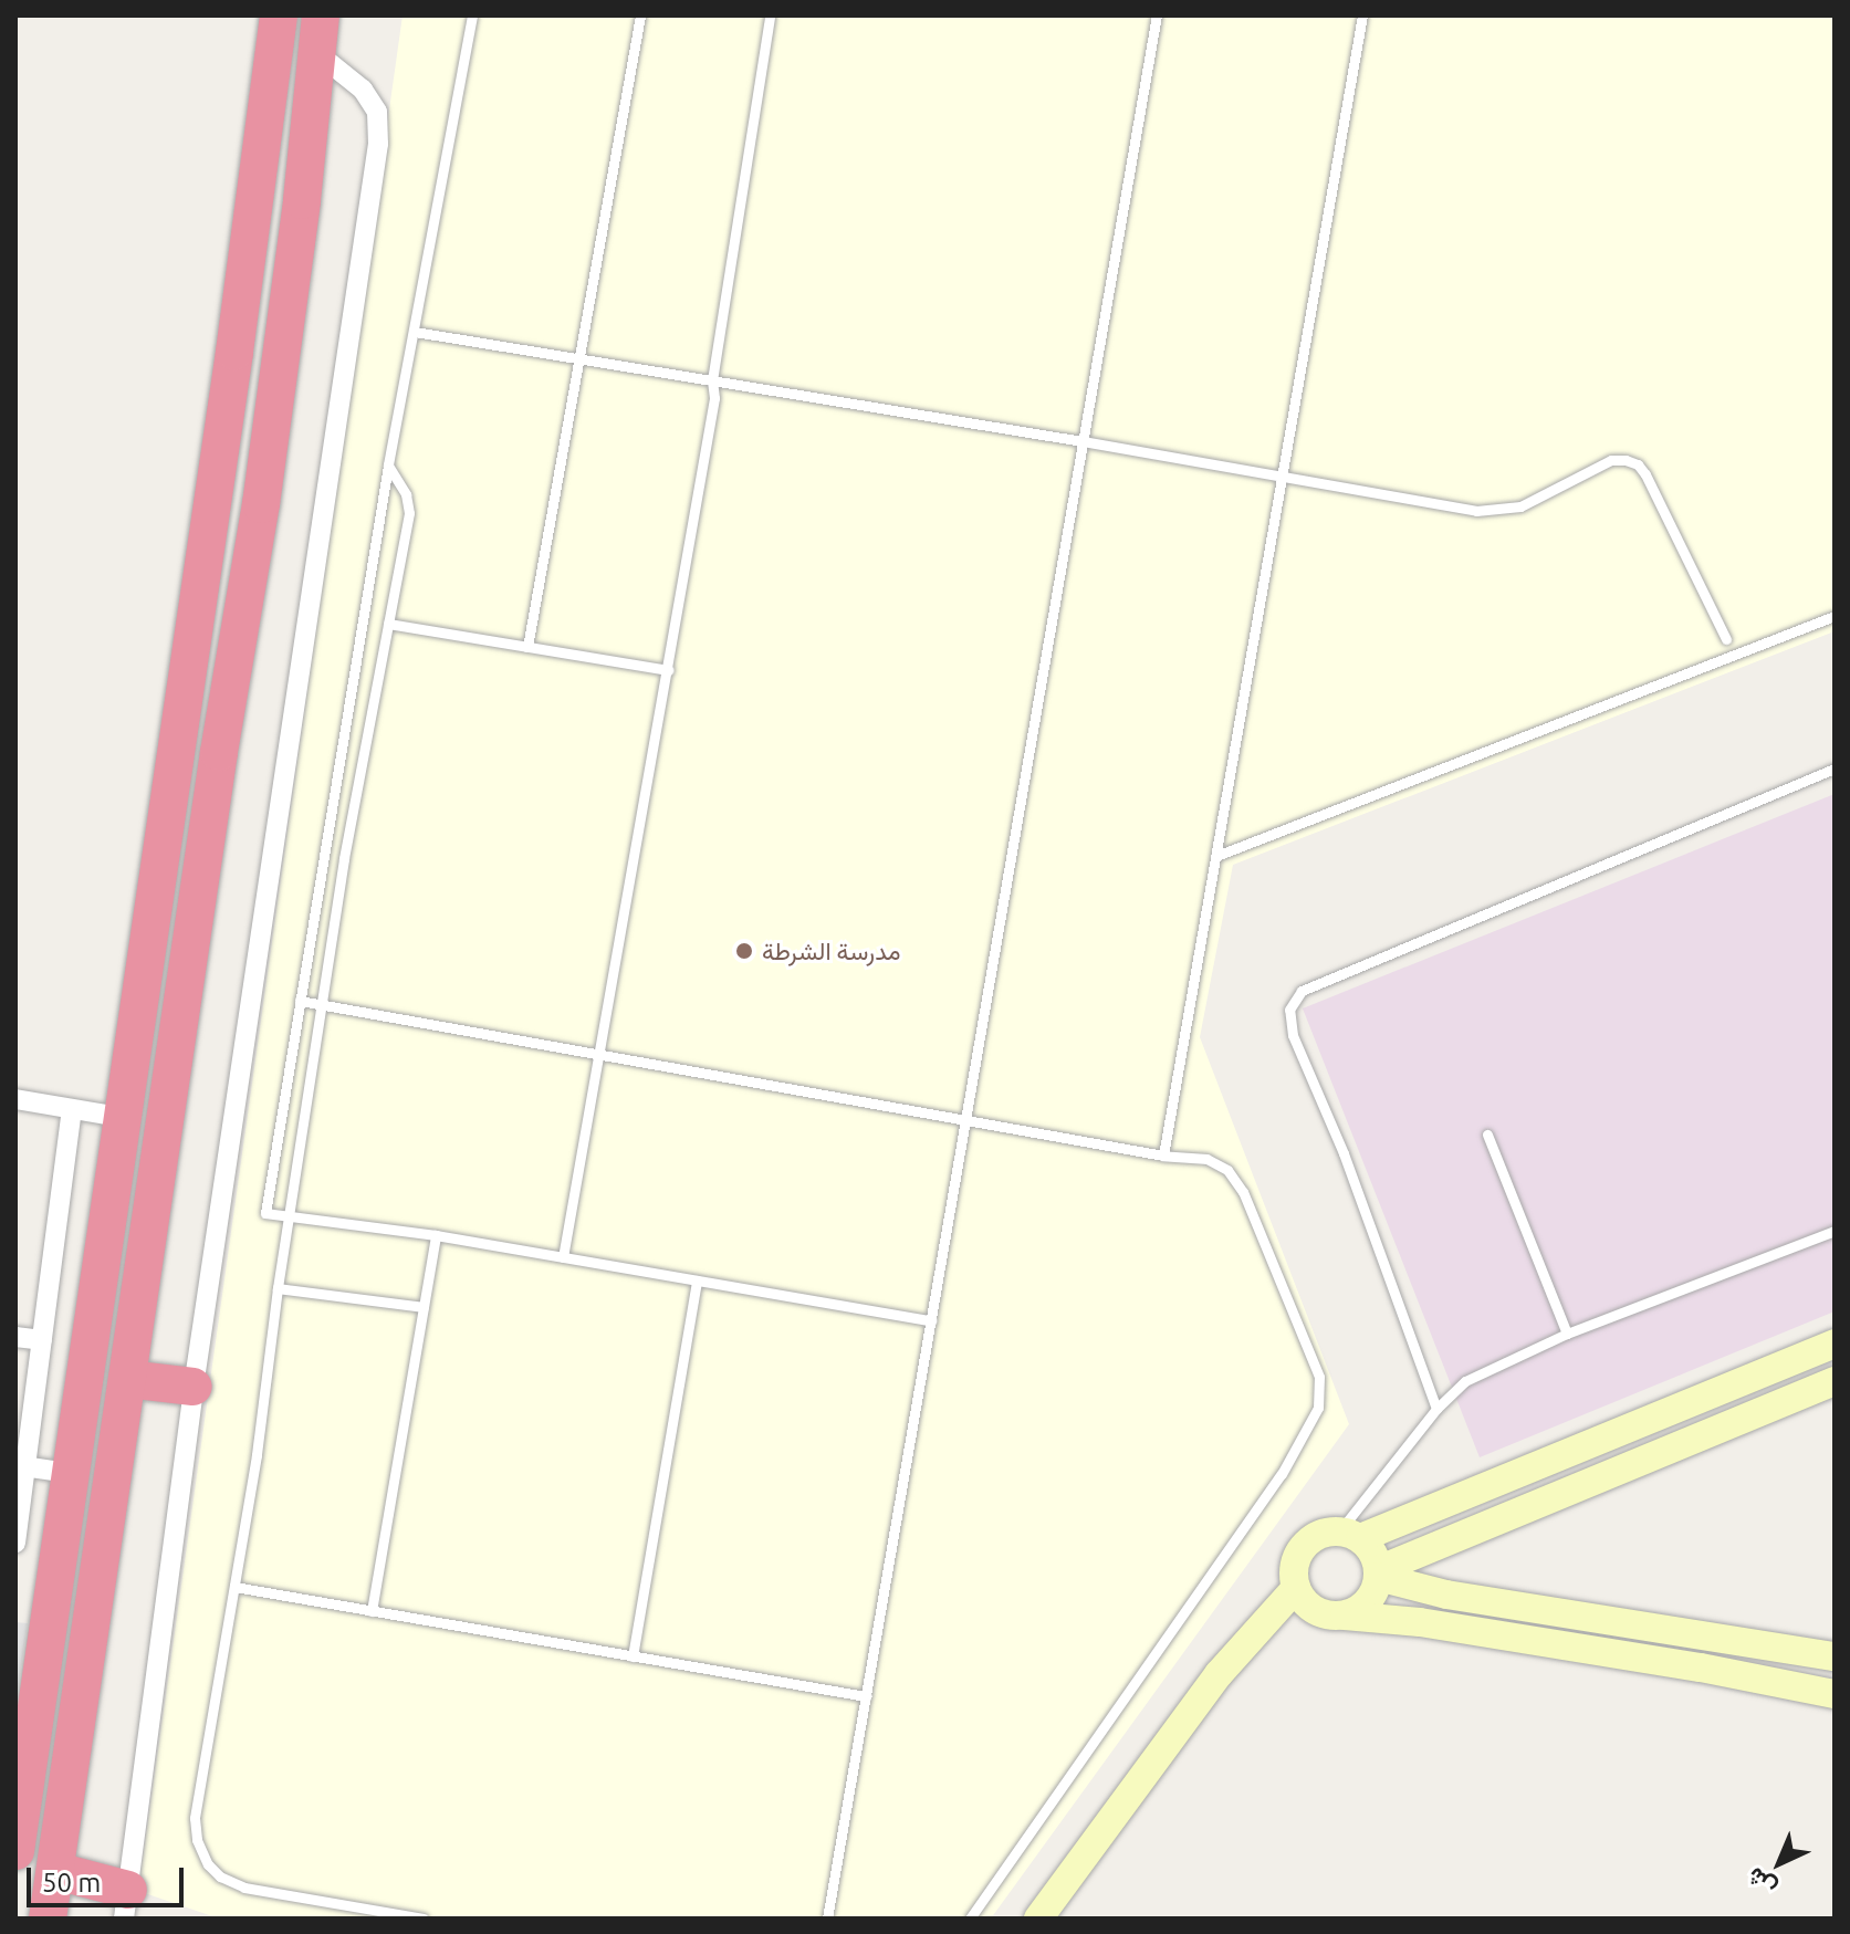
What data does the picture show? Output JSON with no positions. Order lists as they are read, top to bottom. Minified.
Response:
{"places":["مدرسة الشرطة"],"scale_bar":"50 m","north":"bottom left"}
